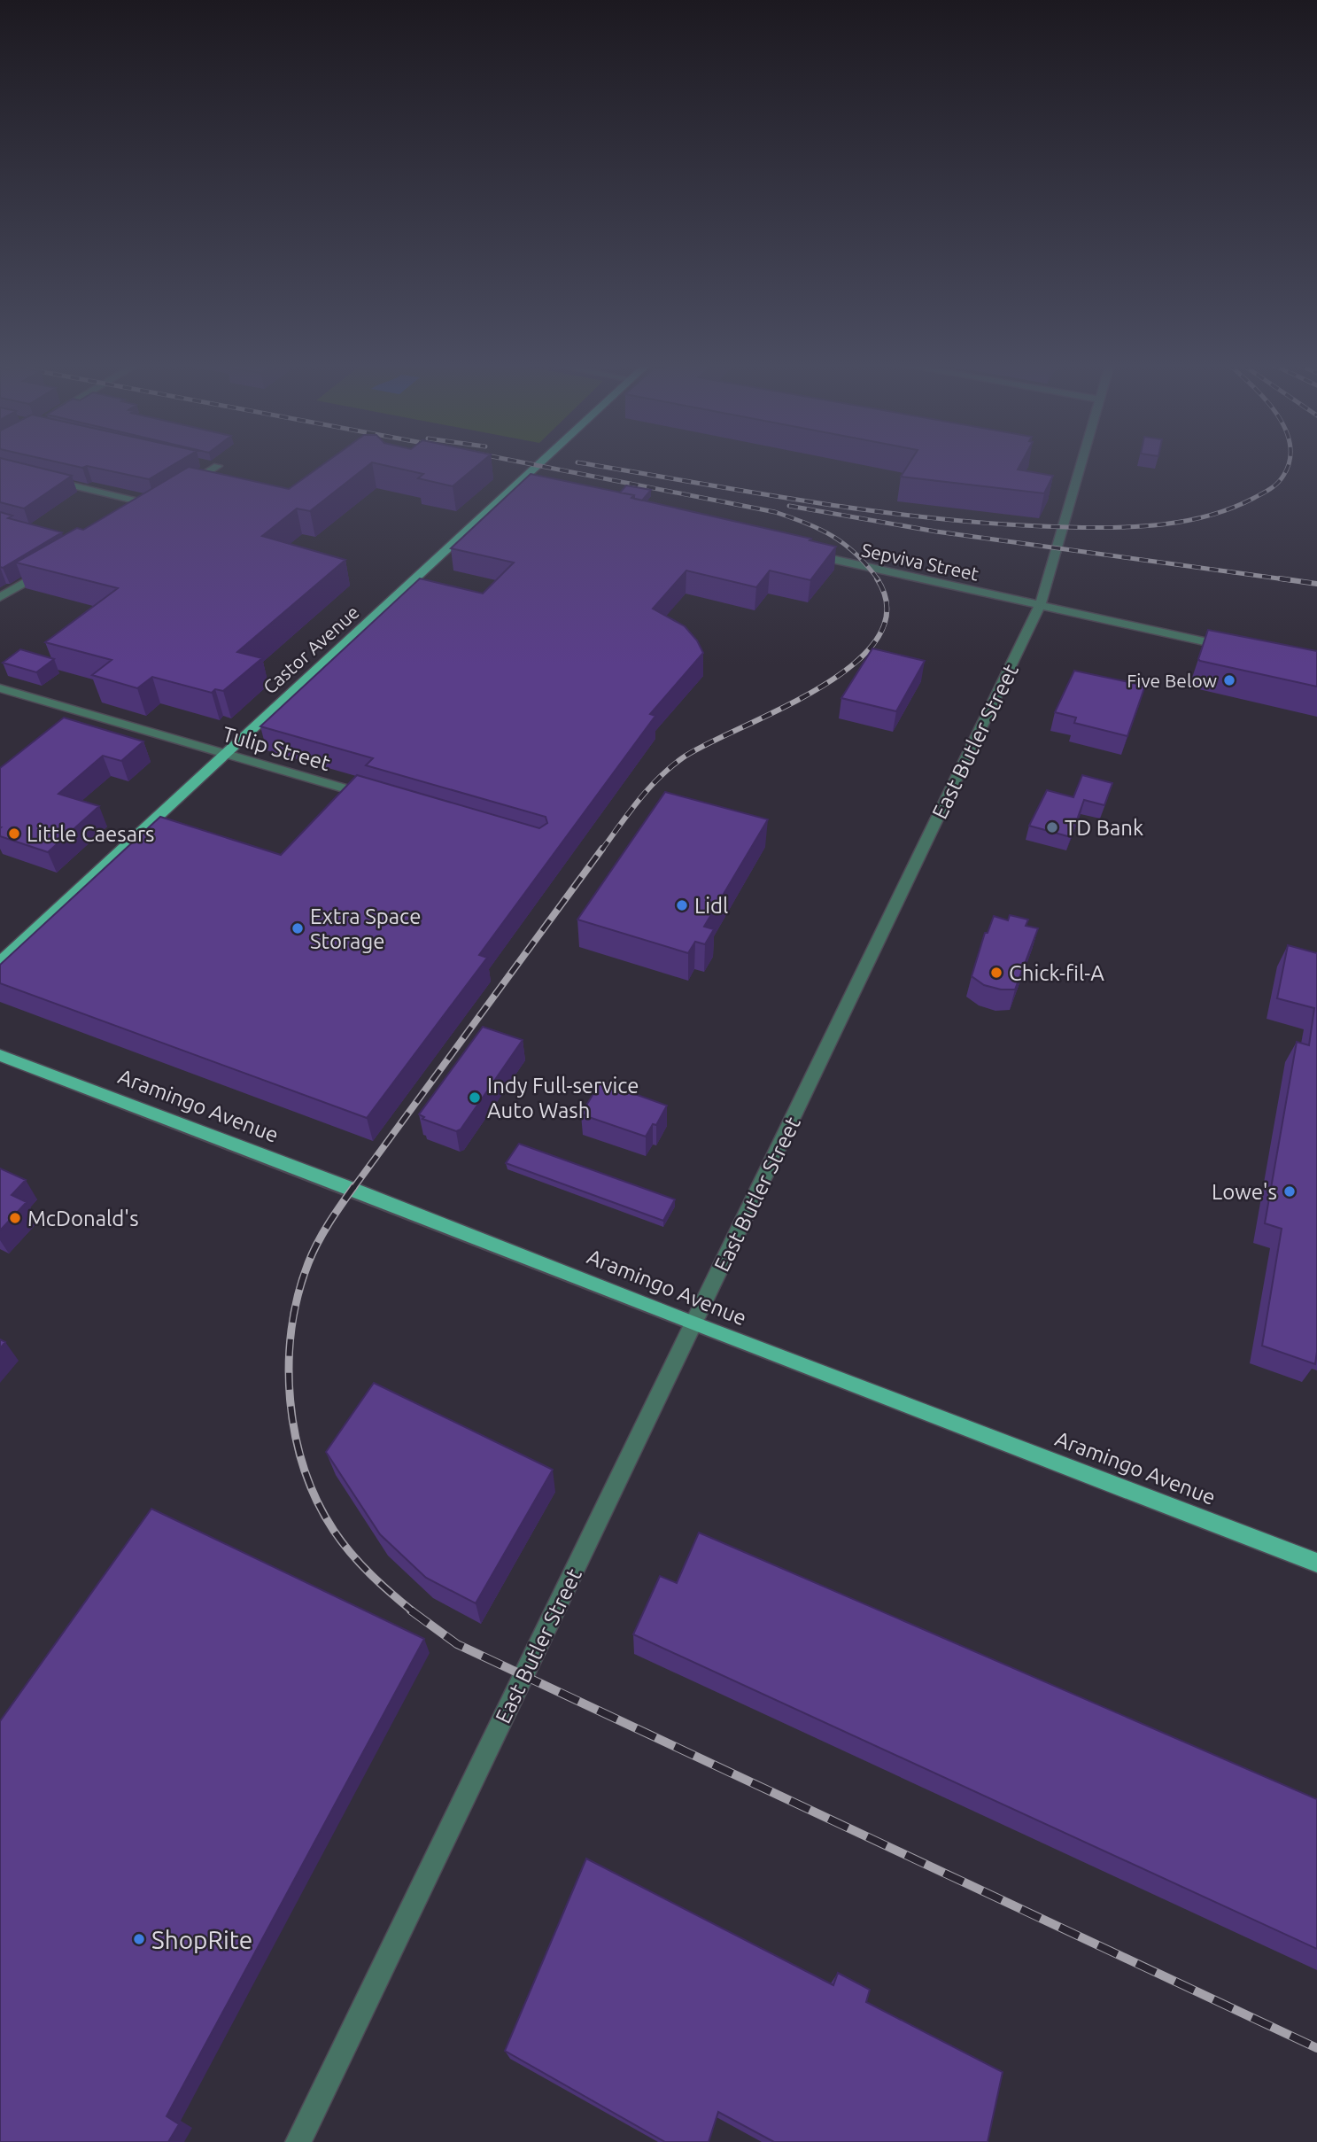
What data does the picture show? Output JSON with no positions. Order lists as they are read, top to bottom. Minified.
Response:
{"streets":{"main road":["Castor Avenue","Aramingo Avenue"],"street":["Sepviva Street","East Butler Street","Tulip Street"]},"crossings":[["Sepviva Street","East Butler Street"],["Castor Avenue","Tulip Street"],["East Butler Street","Aramingo Avenue"]],"places":["Five Below","TD Bank","Little Caesars","Lidl","Extra Space Storage","Chick-fil-A","Indy Full-service Auto Wash","Lowe's","McDonald's","ShopRite"]}
